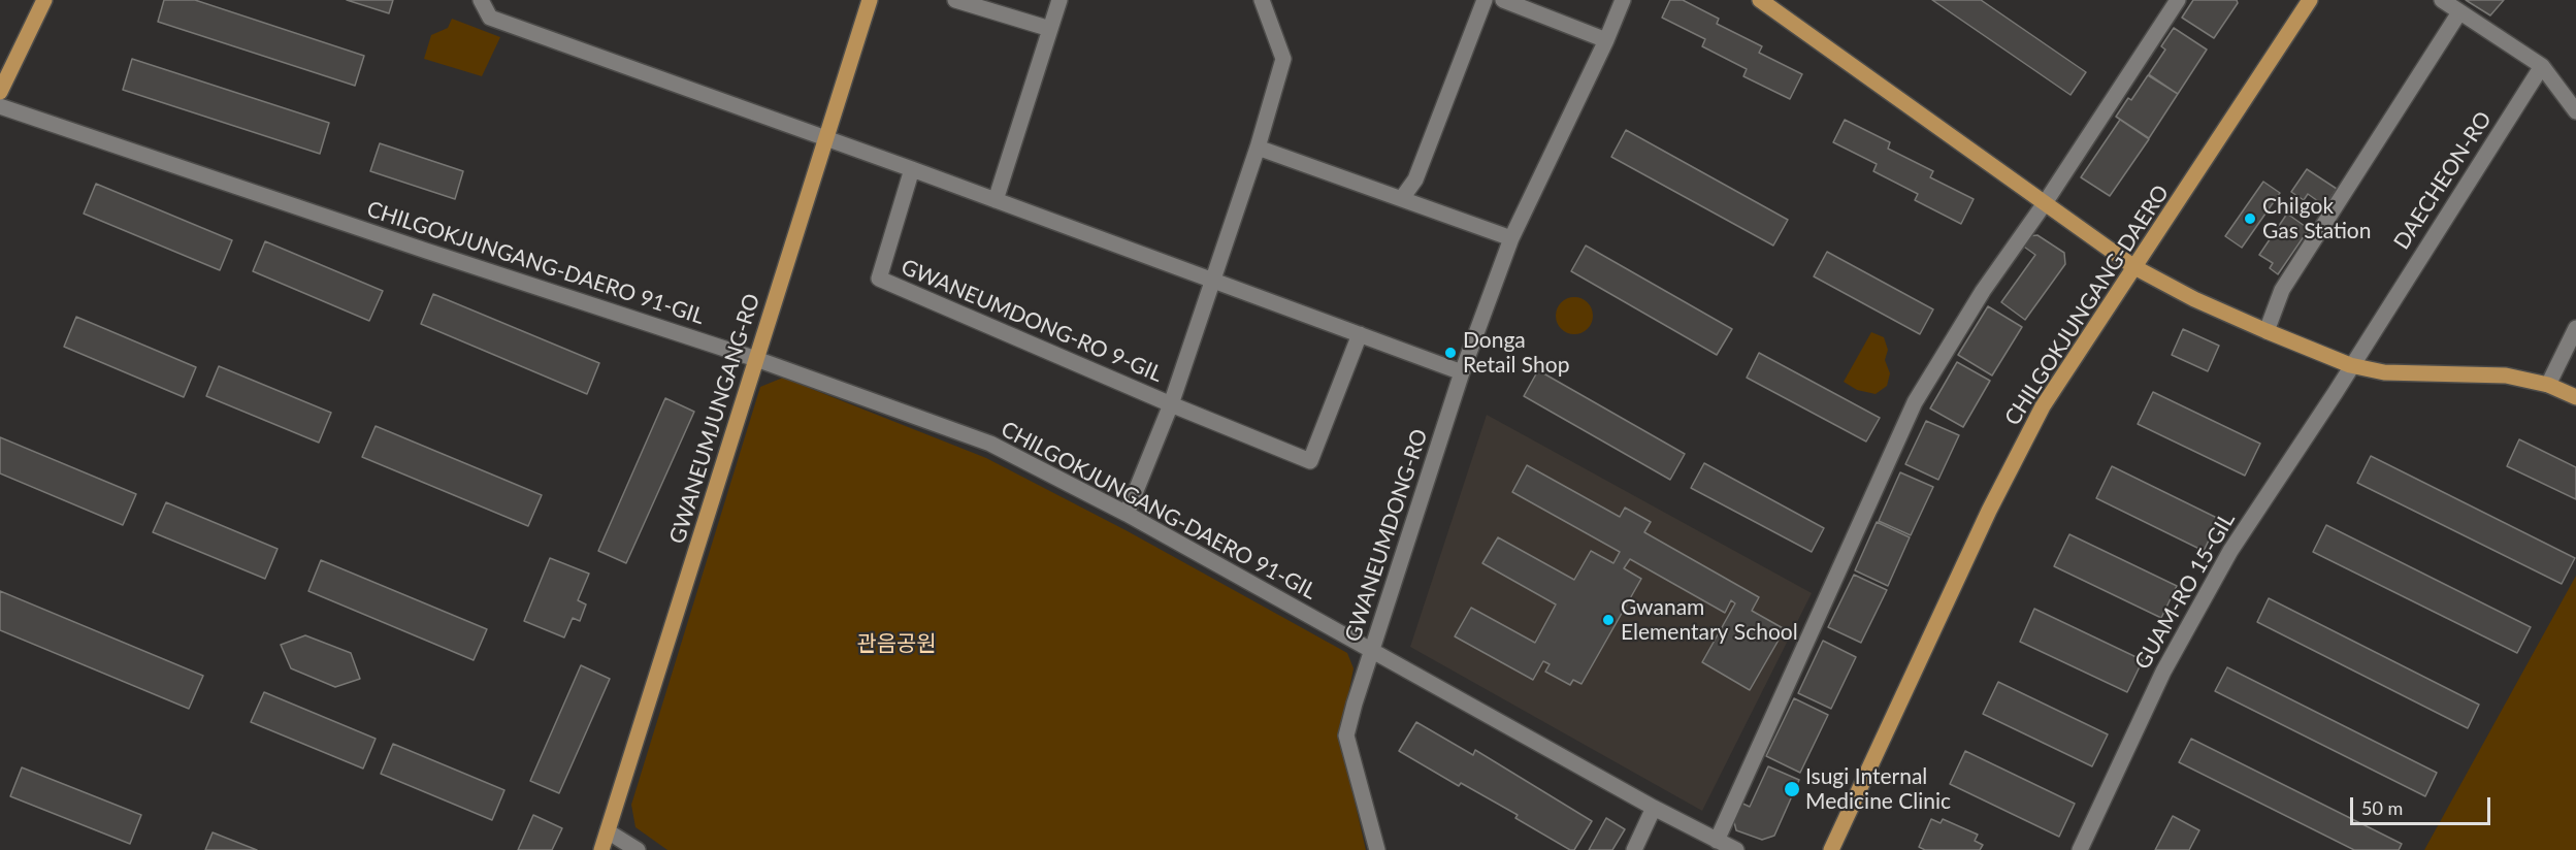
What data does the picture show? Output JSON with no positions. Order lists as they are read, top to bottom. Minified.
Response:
{"streets":{"main road":["CHILGOKJUNGANG-DAERO","GWANEUMJUNGANG-RO"],"street":["DAECHEON-RO","CHILGOKJUNGANG-DAERO 91-GIL","GWANEUMDONG-RO 9-GIL","GWANEUMDONG-RO","GUAM-RO 15-GIL"]},"crossings":[["DAECHEON-RO","GUAM-RO 15-GIL"],["CHILGOKJUNGANG-DAERO 91-GIL","GWANEUMDONG-RO 9-GIL"],["CHILGOKJUNGANG-DAERO 91-GIL","GWANEUMJUNGANG-RO"],["CHILGOKJUNGANG-DAERO 91-GIL","GWANEUMDONG-RO"]],"parks":["관음공원"],"places":["Chilgok Gas Station","Donga Retail Shop","Gwanam Elementary School","Isugi Internal Medicine Clinic"],"scale_bar":"50 m"}
